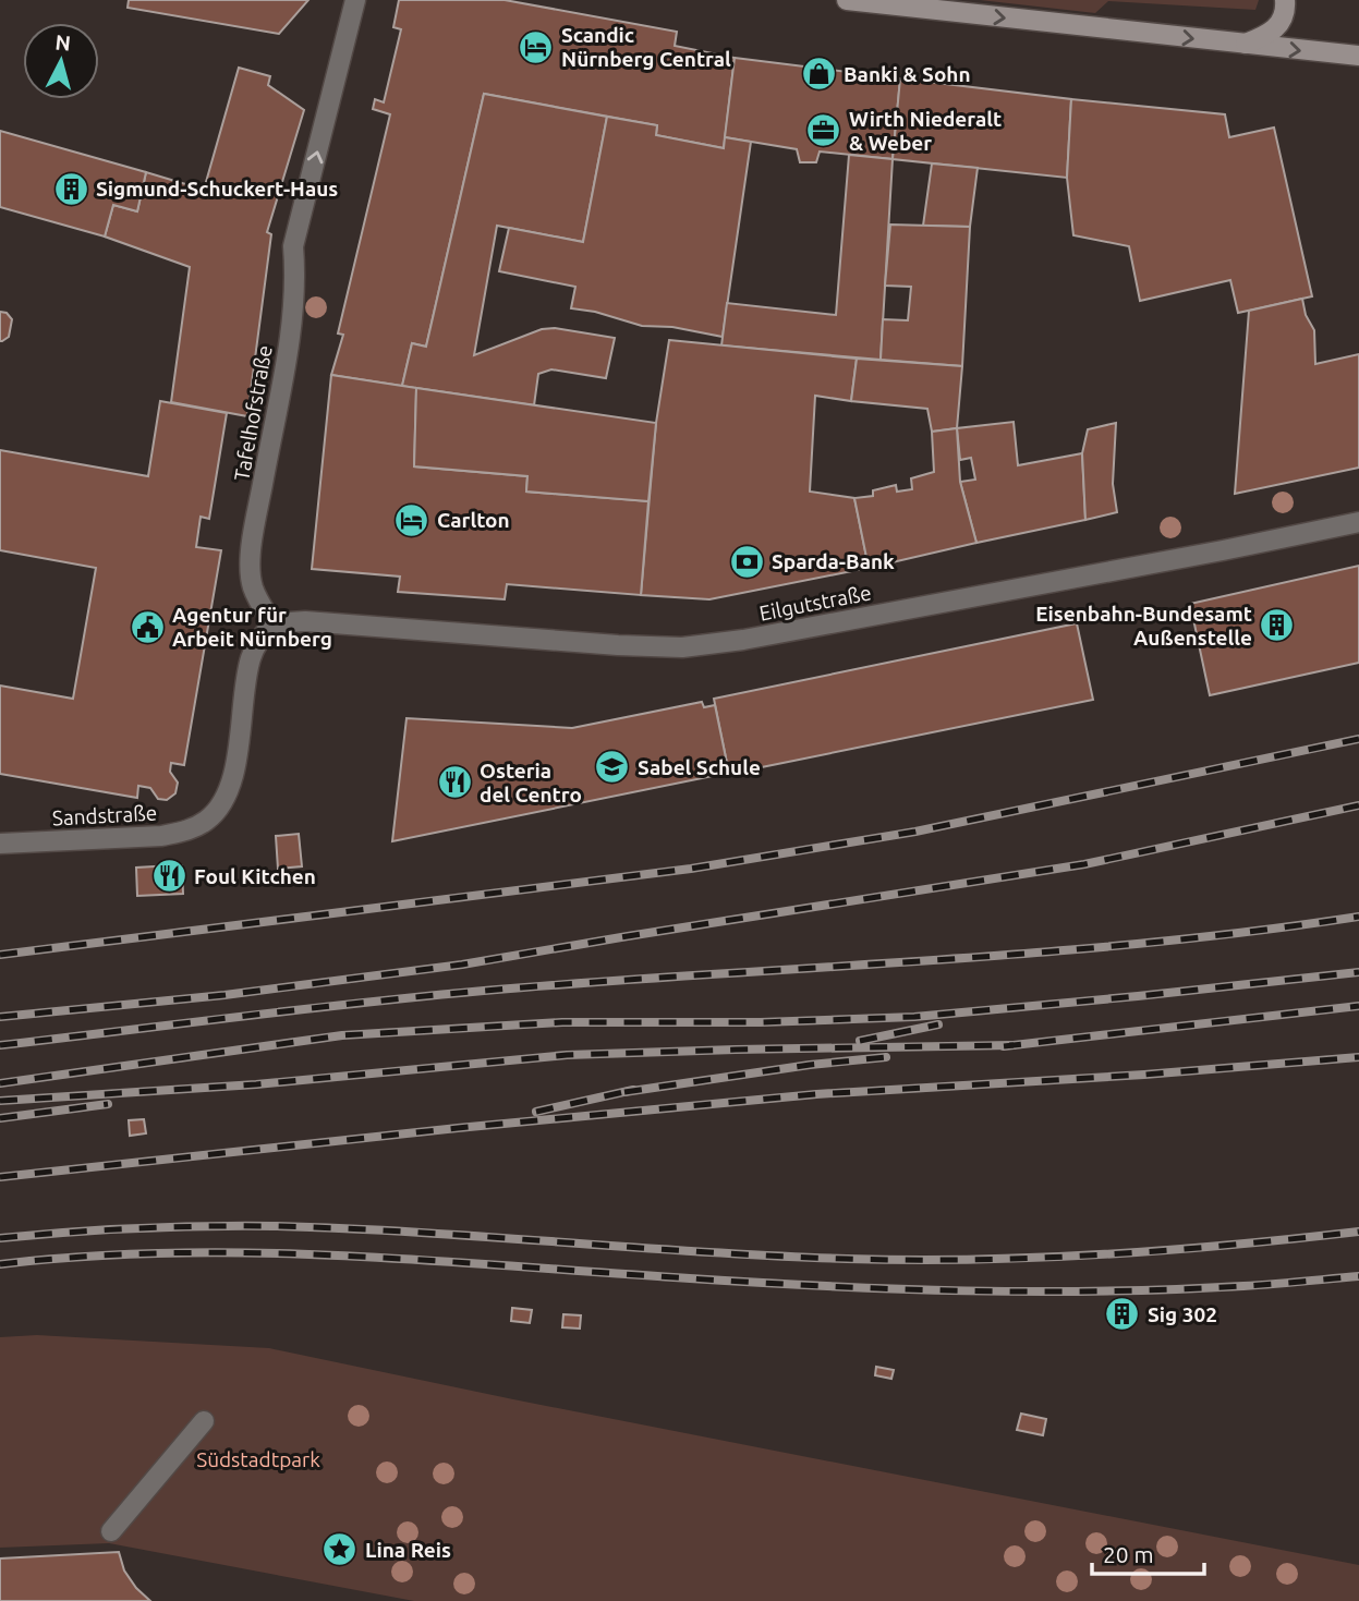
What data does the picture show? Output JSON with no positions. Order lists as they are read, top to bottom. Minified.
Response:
{"streets":{"street":["Tafelhofstraße","Eilgutstraße","Sandstraße"]},"crossings":[["Tafelhofstraße","Eilgutstraße"],["Tafelhofstraße","Sandstraße"],["Eilgutstraße","Sandstraße"]],"one_way":["Tafelhofstraße"],"parks":["Südstadtpark"],"places":{"hotel":["Scandic Nürnberg Central","Carlton"],"shop":["Banki & Sohn"],"office":["Wirth Niederalt & Weber"],"building":["Sigmund-Schuckert-Haus","Eisenbahn-Bundesamt Außenstelle","Sig 302"],"bank":["Sparda-Bank"],"public building":["Agentur für Arbeit Nürnberg"],"school or university":["Sabel Schule"],"restaurant":["Osteria del Centro","Foul Kitchen"],"place":["Lina Reis"]},"scale_bar":"20 m","north":"top"}
